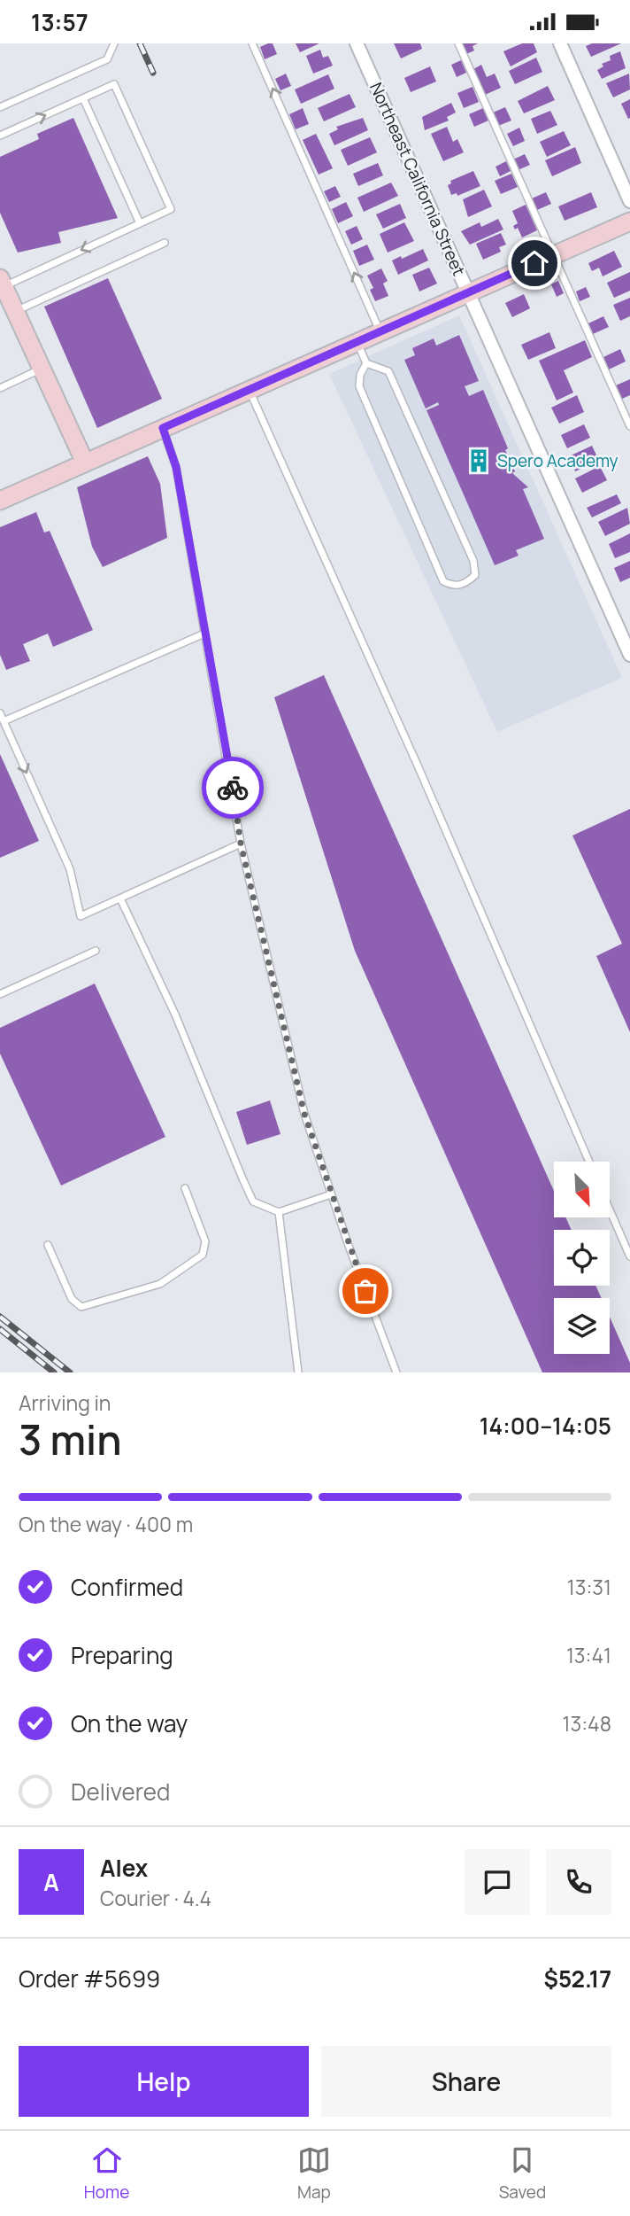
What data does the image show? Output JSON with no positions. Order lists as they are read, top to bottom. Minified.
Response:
{"streets":{"street":["Northeast California Street"]},"places":{"building":["Spero Academy"]},"north":"bottom right","page":{"status":"13:57","heading":["3 min","Arriving in","14:00–14:05"],"panel":["Alex","Courier · 4.4","Order #5699","$52.17"],"bar":"On the way · 400 m","list":[["Confirmed","13:31"],["Preparing","13:41"],["On the way","13:48"],"Delivered"],"round":"A","buttons":["Help","Share"],"tabs":["Home","Map","Saved"]}}
